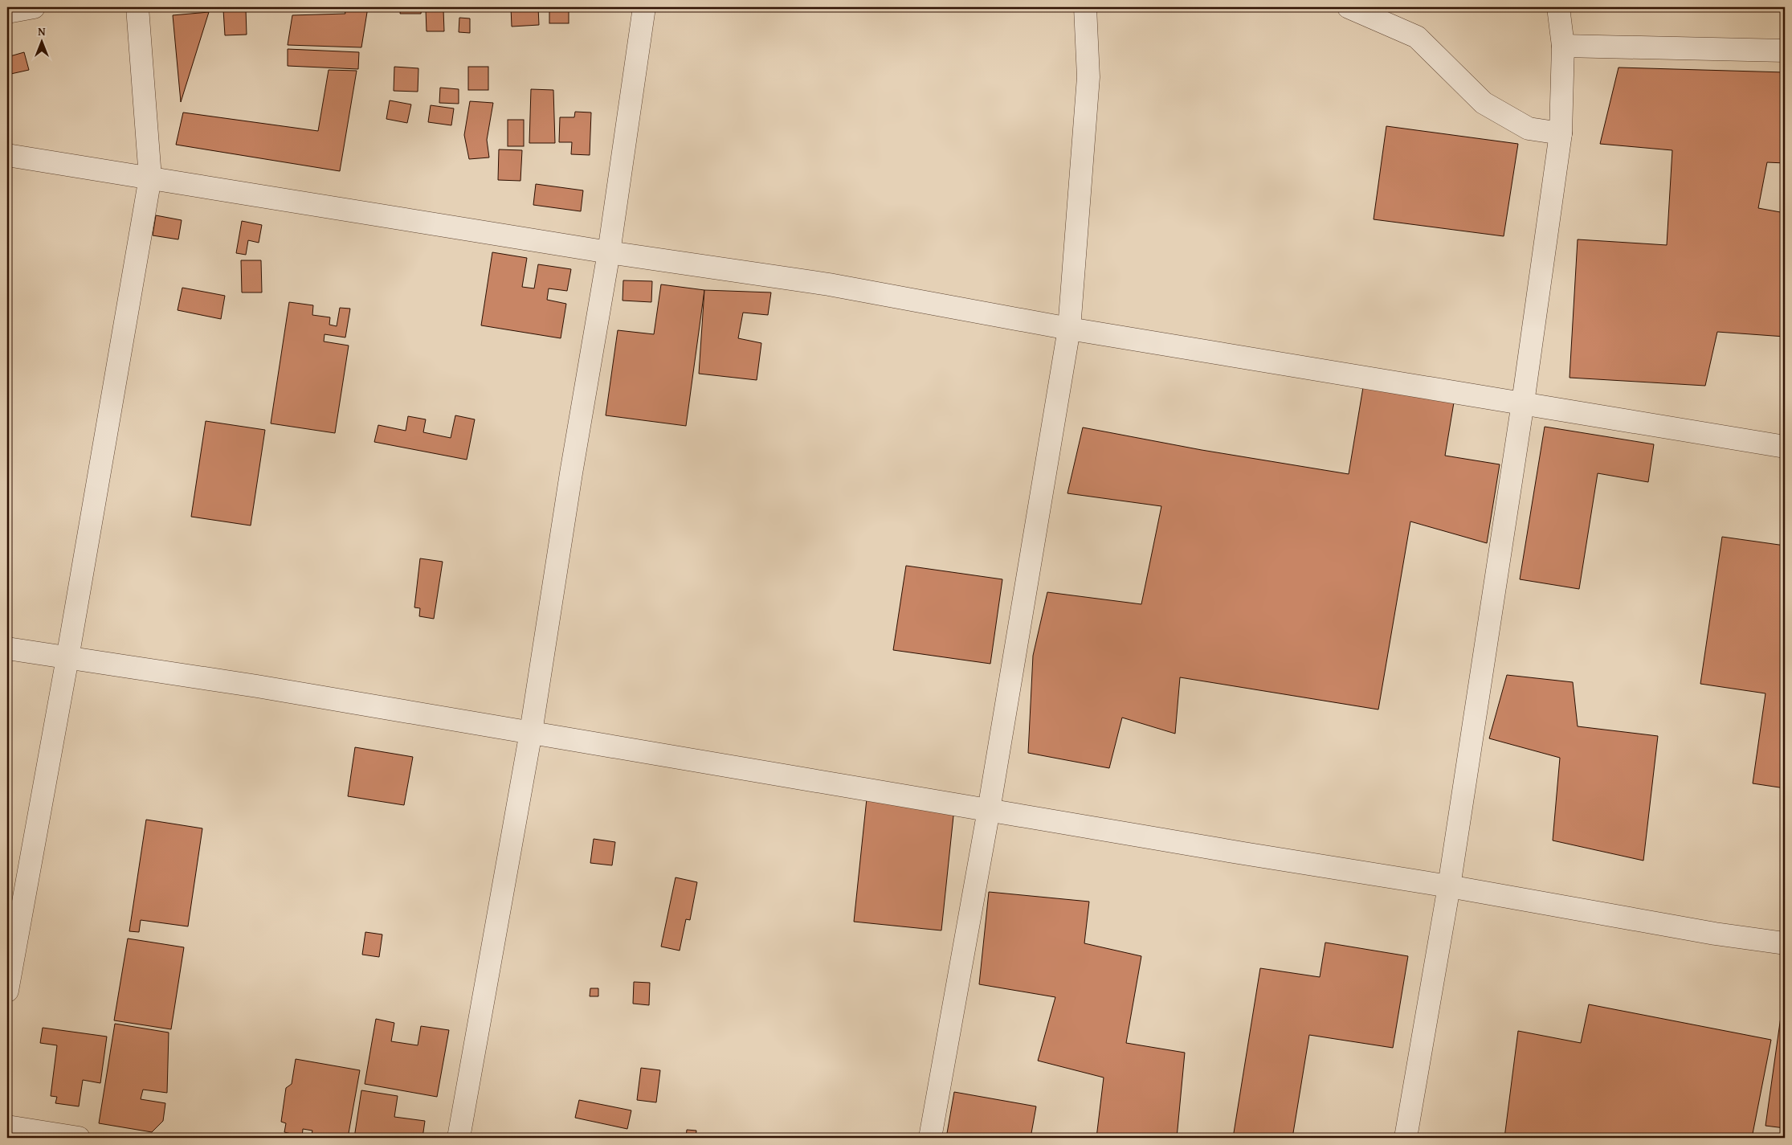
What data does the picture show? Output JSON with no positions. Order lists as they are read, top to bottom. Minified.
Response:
{"north":"top"}
